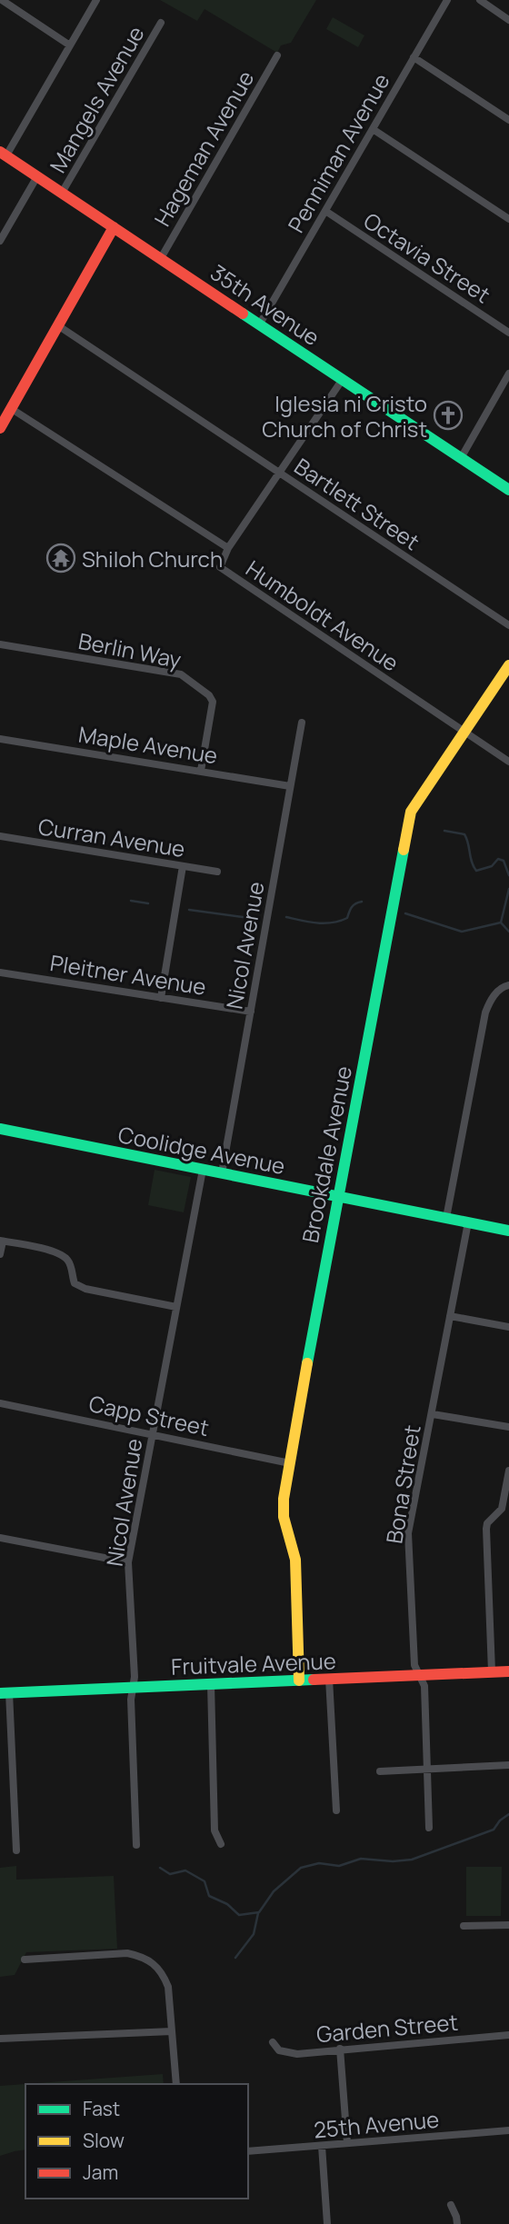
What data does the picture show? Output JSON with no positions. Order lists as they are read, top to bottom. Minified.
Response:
{"streets":{"street":["Mangels Avenue","Hageman Avenue","Penniman Avenue","Octavia Street","35th Avenue","Bartlett Street","Humboldt Avenue","Berlin Way","Maple Avenue","Curran Avenue","Nicol Avenue","Pleitner Avenue","Coolidge Avenue","Brookdale Avenue","Capp Street","Bona Street","Fruitvale Avenue","Garden Street","25th Avenue"]},"crossings":[["Mangels Avenue","35th Avenue"],["Hageman Avenue","35th Avenue"],["Penniman Avenue","Octavia Street"],["Penniman Avenue","35th Avenue"],["Humboldt Avenue","Brookdale Avenue"],["Berlin Way","Maple Avenue"],["Maple Avenue","Nicol Avenue"],["Nicol Avenue","Pleitner Avenue"],["Nicol Avenue","Coolidge Avenue"],["Nicol Avenue","Capp Street"],["Nicol Avenue","Fruitvale Avenue"],["Coolidge Avenue","Brookdale Avenue"],["Coolidge Avenue","Bona Street"],["Brookdale Avenue","Capp Street"],["Brookdale Avenue","Fruitvale Avenue"],["Bona Street","Fruitvale Avenue"]],"places":{"church":["Iglesia ni Cristo Church of Christ"],"temple":["Shiloh Church"]},"legend":["Fast","Slow","Jam"]}
